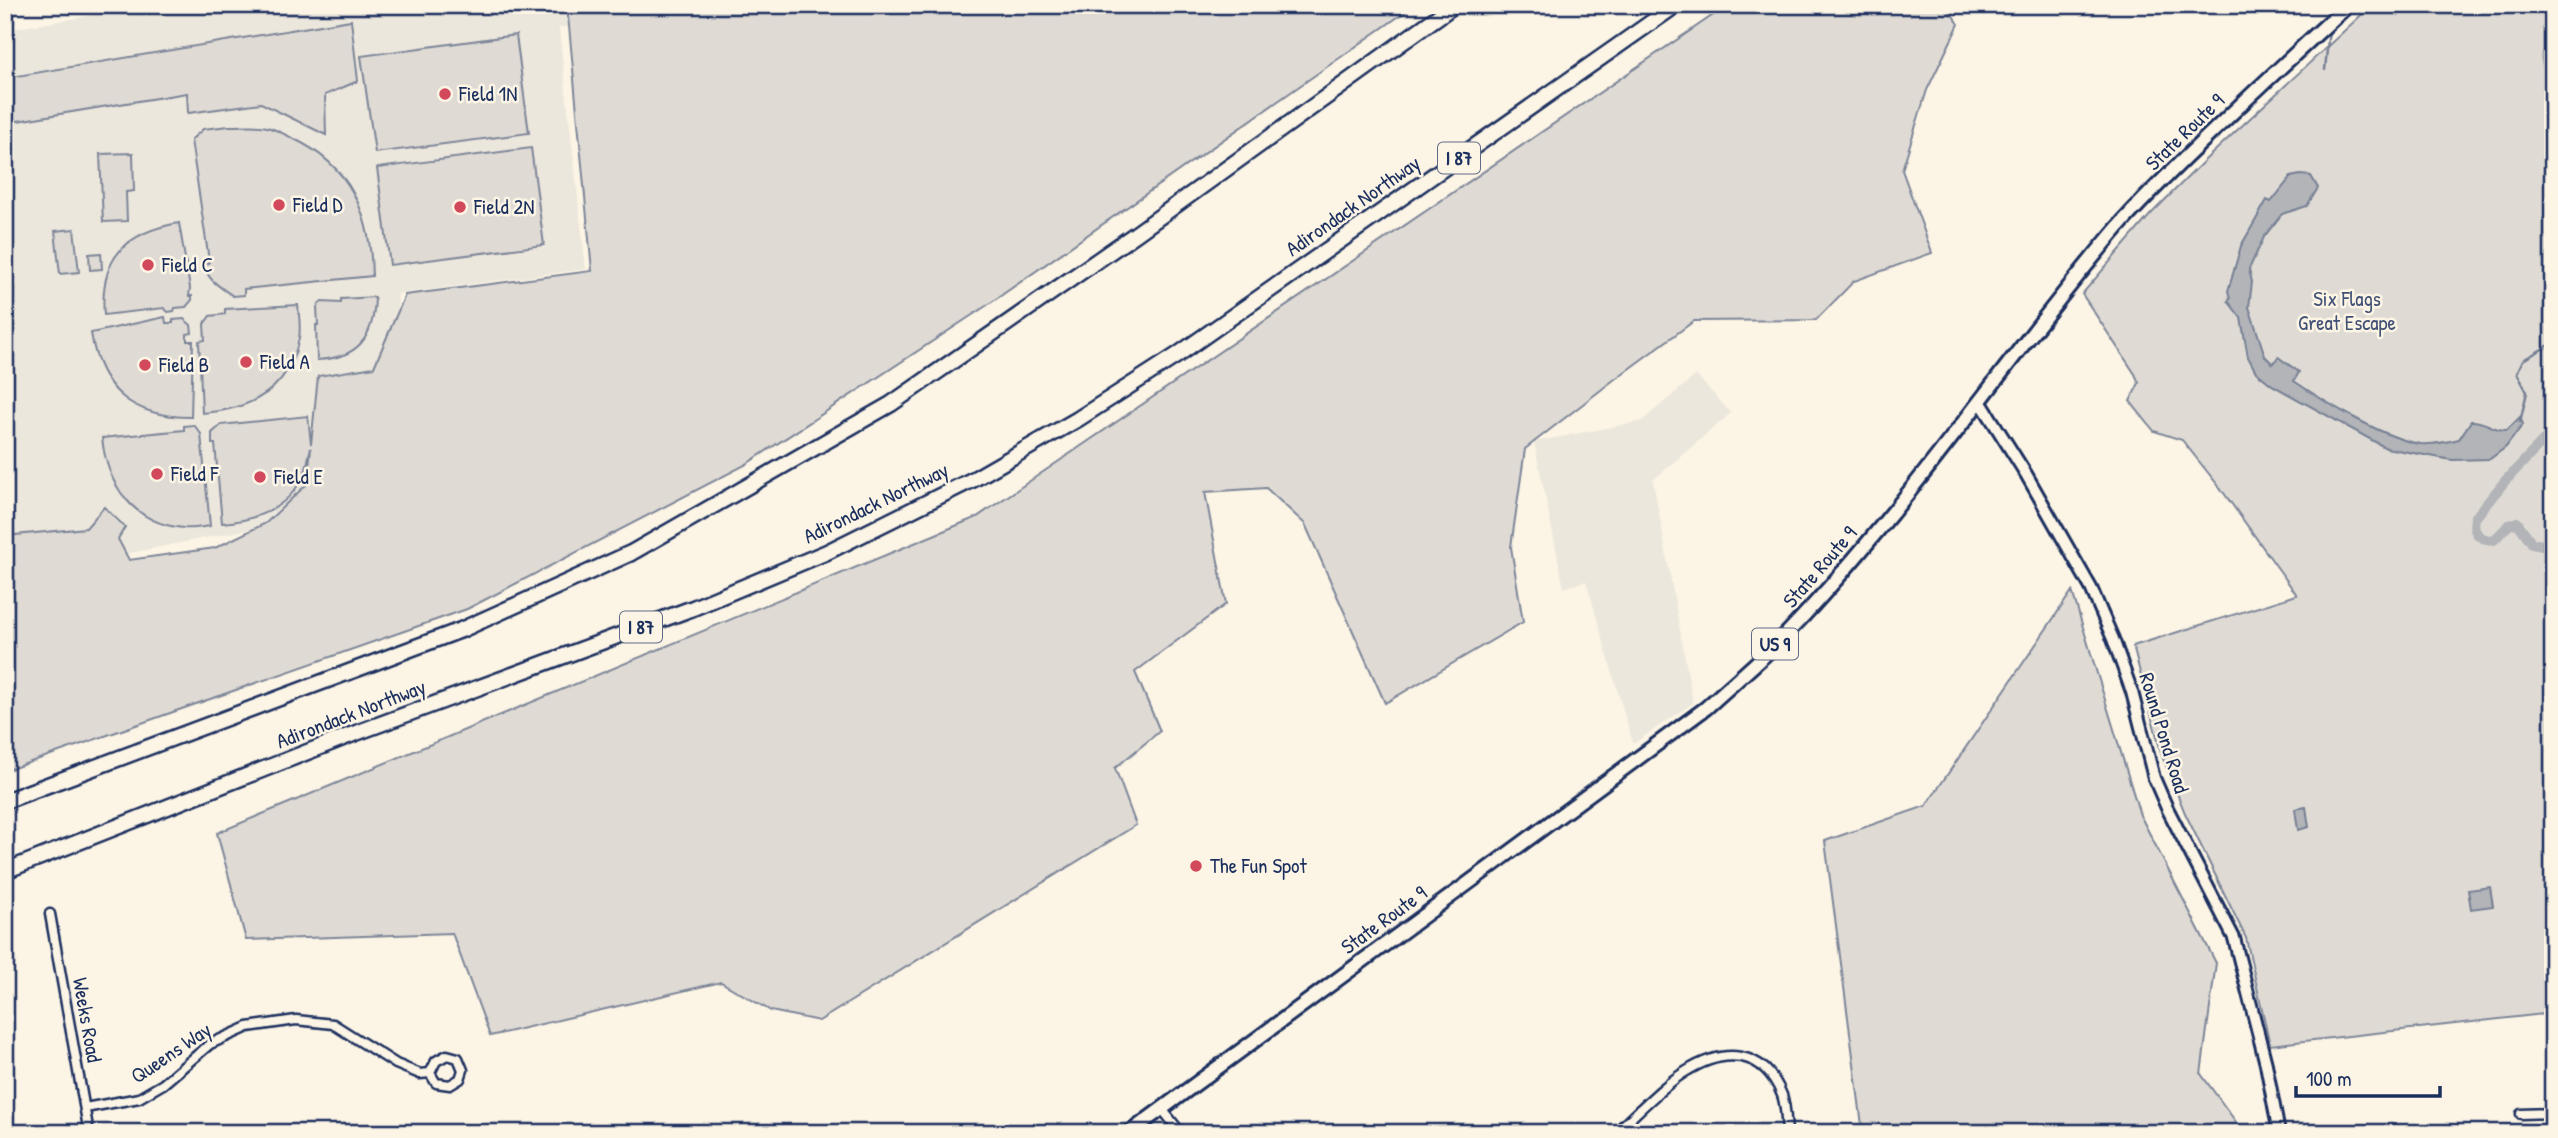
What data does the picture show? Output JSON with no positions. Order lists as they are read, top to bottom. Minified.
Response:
{"streets":{"highway":["I 87","Adirondack Northway"],"main road":["State Route 9","US 9"],"street":["Round Pond Road","Weeks Road","Queens Way"]},"crossings":[["State Route 9","Round Pond Road"],["Weeks Road","Queens Way"]],"parks":["Six Flags Great Escape"],"places":["Field 1N","Field D","Field 2N","Field C","Field A","Field B","Field F","Field E","The Fun Spot"],"scale_bar":"100 m"}
